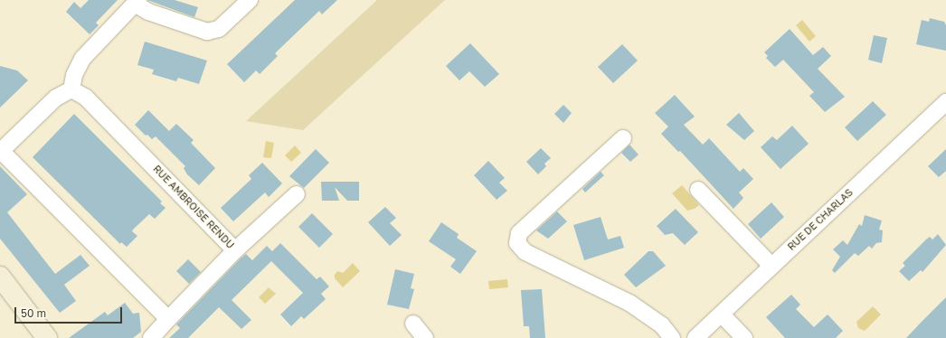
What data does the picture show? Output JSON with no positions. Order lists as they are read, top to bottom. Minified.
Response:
{"streets":{"street":["RUE AMBROISE RENDU","RUE DE CHARLAS"]},"scale_bar":"50 m"}
